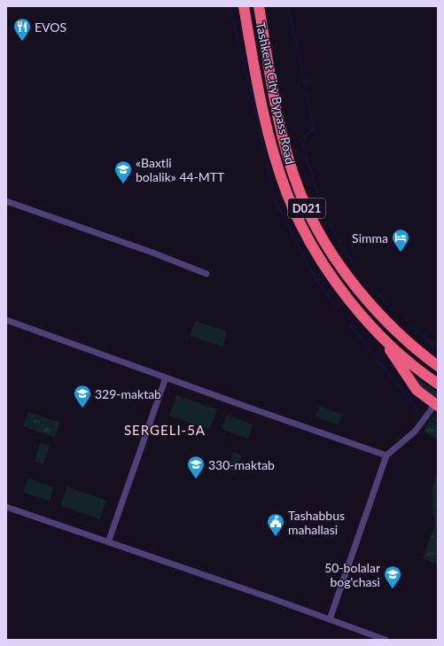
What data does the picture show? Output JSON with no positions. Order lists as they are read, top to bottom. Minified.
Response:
{"streets":{"highway":["Tashkent City Bypass Road","D021"]},"districts":["SERGELI-5A"],"places":{"restaurant":["EVOS"],"school or university":["«Baxtli bolalik» 44-MTT","329-maktab","330-maktab","50-bolalar bog'chasi"],"hotel":["Simma"],"public building":["Tashabbus mahallasi"]}}
